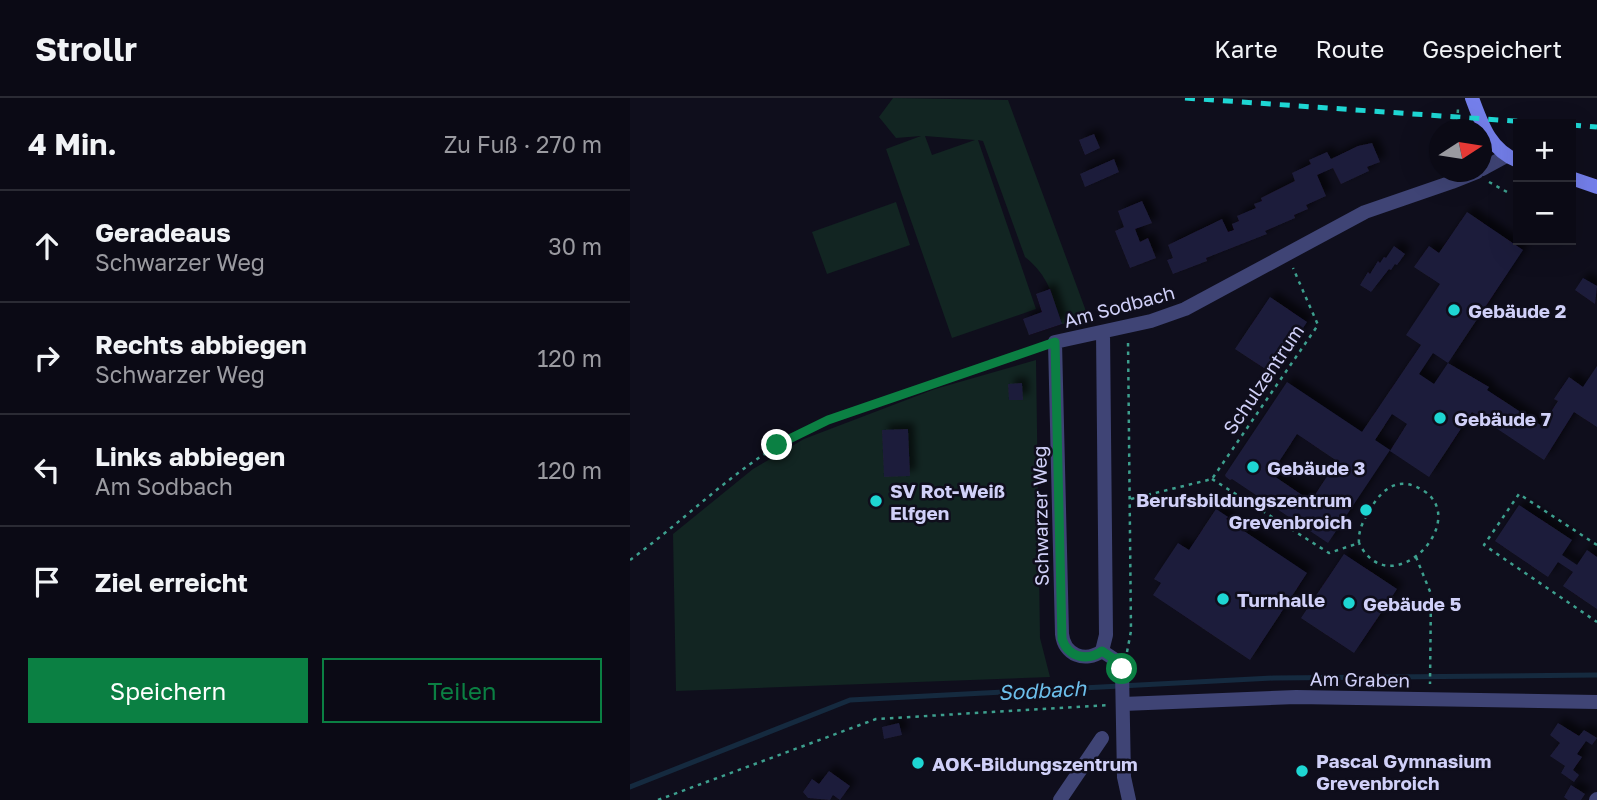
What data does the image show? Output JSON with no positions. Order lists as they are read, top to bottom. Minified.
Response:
{"streets":{"street":["Am Sodbach","Schwarzer Weg","Am Graben"],"path":["Schulzentrum"]},"crossings":[["Am Sodbach","Schulzentrum"],["Am Sodbach","Schwarzer Weg"]],"water":["Sodbach"],"places":["Gebäude 2","Gebäude 7","Gebäude 3","SV Rot-Weiß Elfgen","Berufsbildungszentrum Grevenbroich","Turnhalle","Gebäude 5","AOK-Bildungszentrum","Pascal Gymnasium Grevenbroich"],"north":"right","page":{"header":"Strollr","nav":["Karte","Route","Gespeichert"],"heading":["4 Min.","Zu Fuß · 270 m"],"map_buttons":["+","−"],"list":[["Geradeaus","Schwarzer Weg","30 m"],["Rechts abbiegen","Schwarzer Weg","120 m"],["Links abbiegen","Am Sodbach","120 m"],"Ziel erreicht"],"buttons":["Speichern","Teilen"]}}
